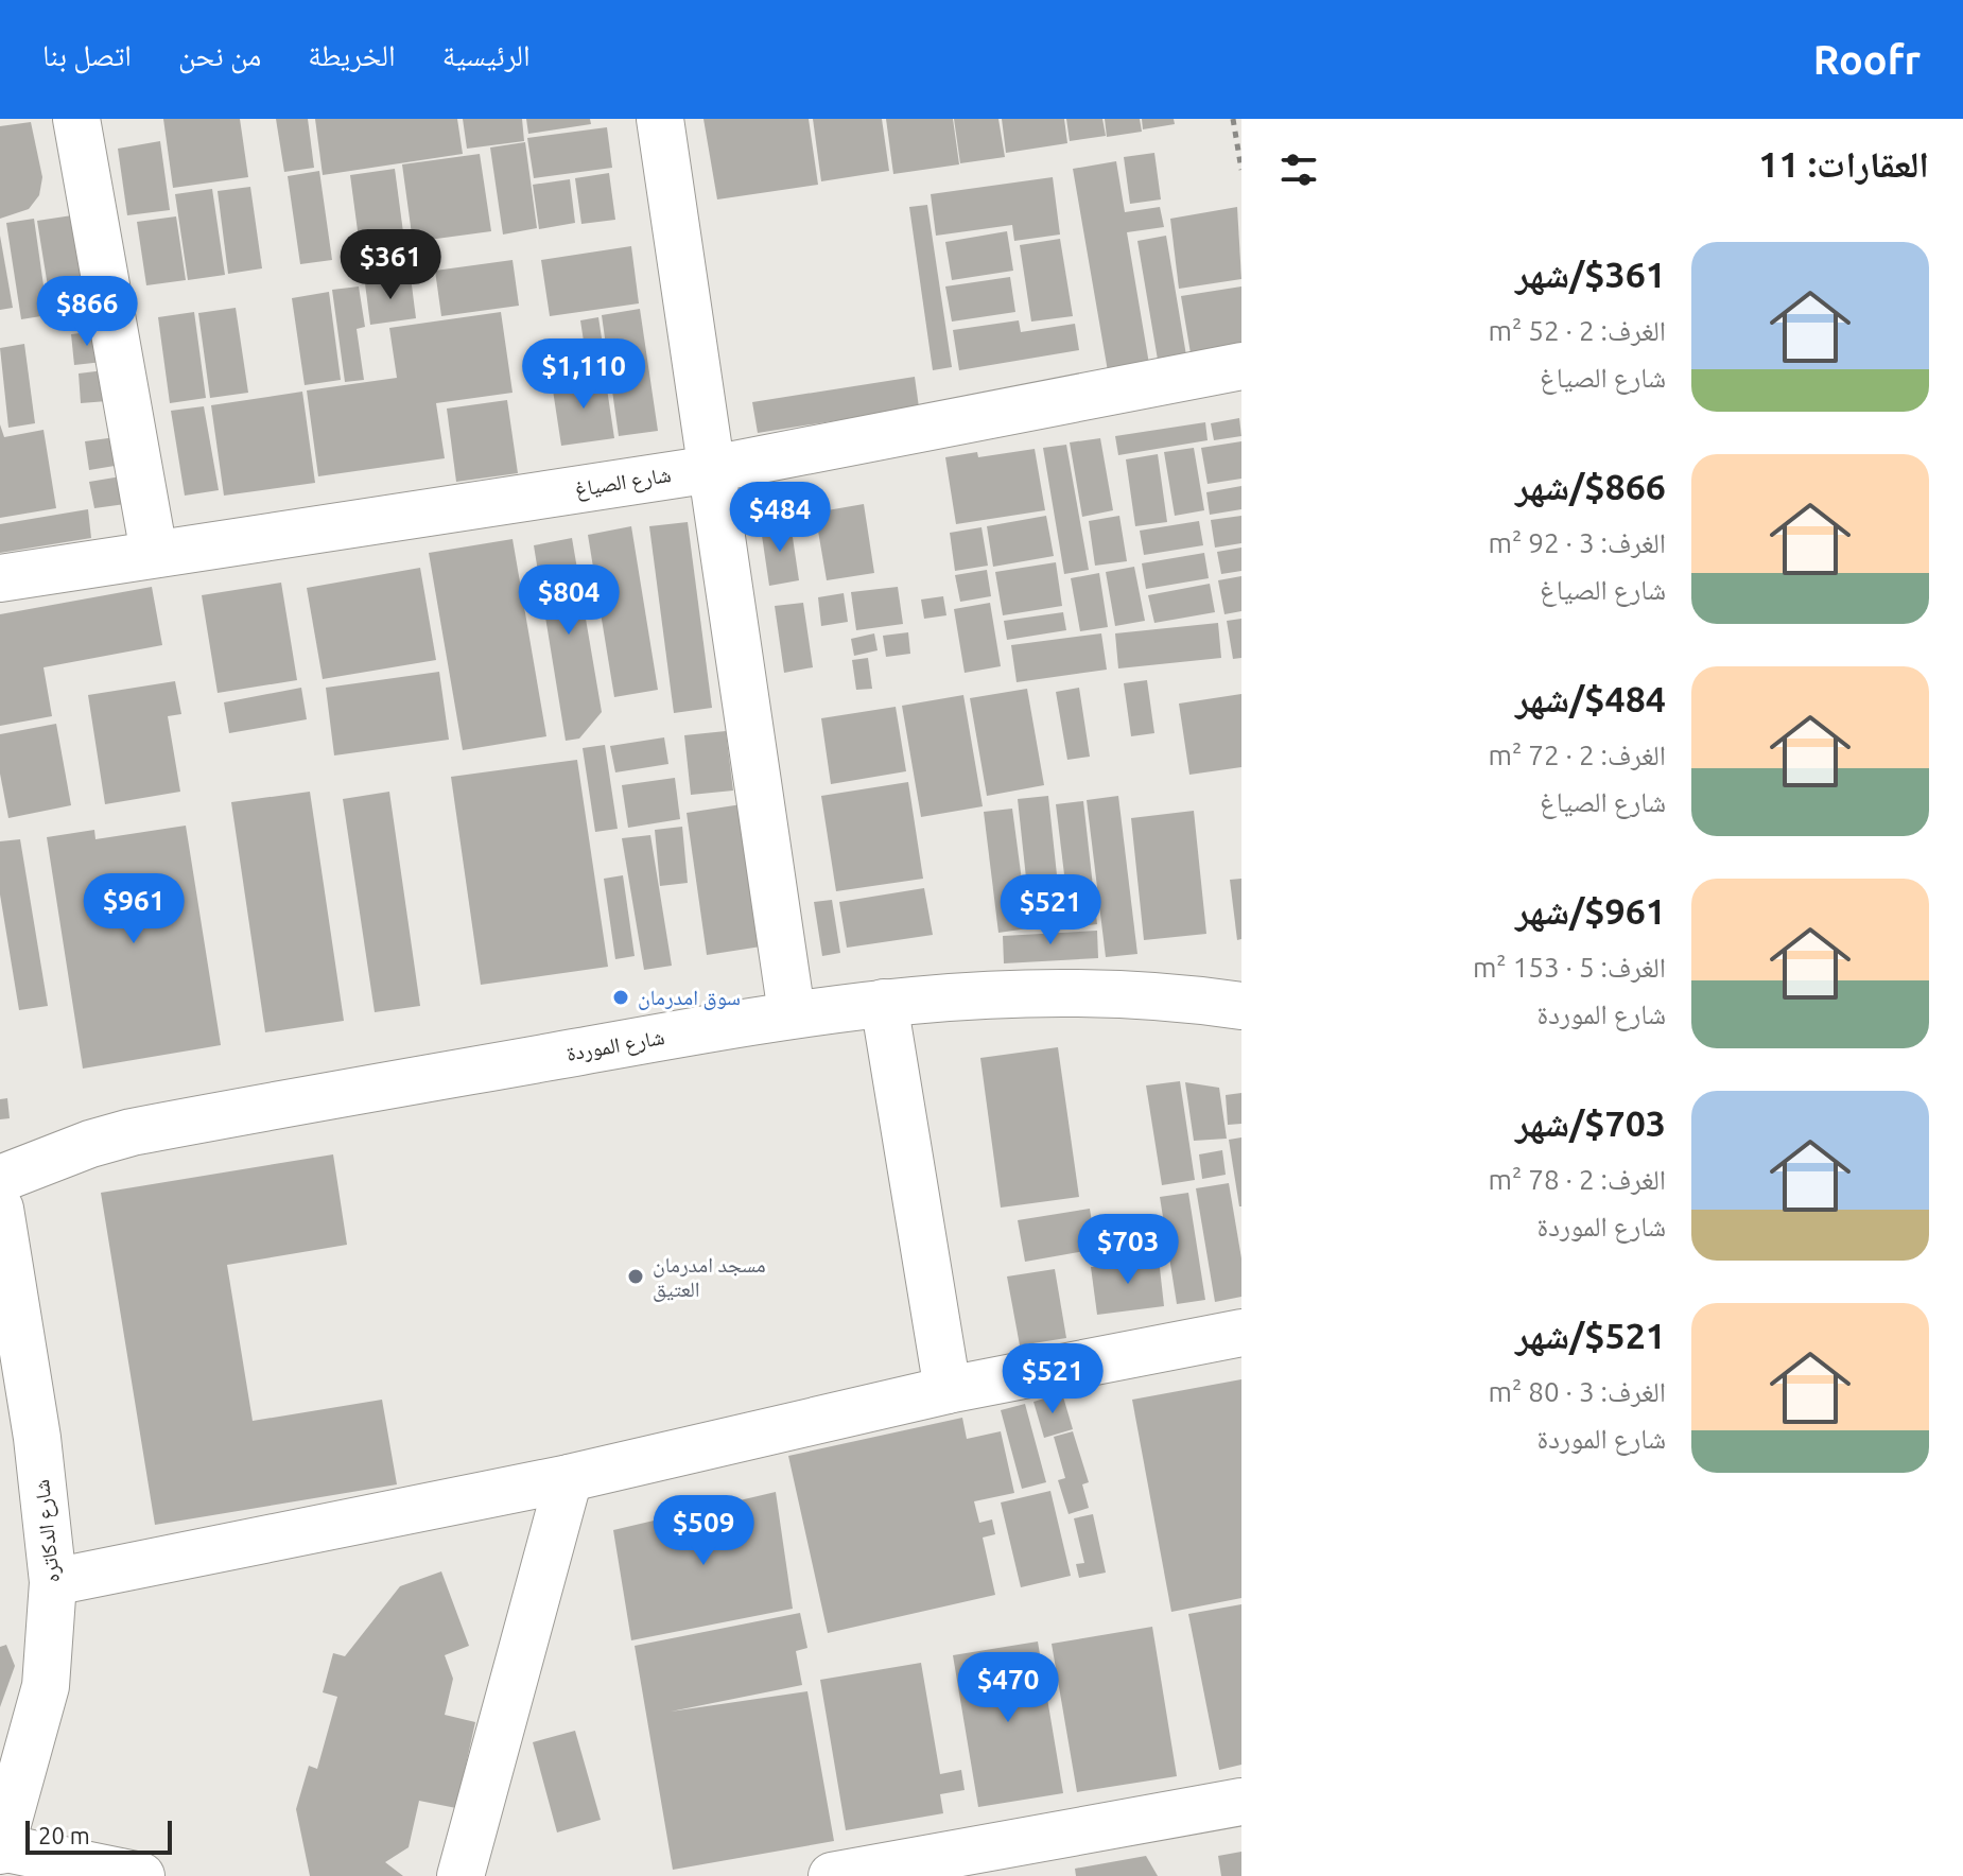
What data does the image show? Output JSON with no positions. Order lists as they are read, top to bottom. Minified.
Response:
{"streets":{"street":["شارع الصياغ","شارع الموردة","شارع الدكاتره"]},"places":["سوق امدرمان","مسجد امدرمان العتيق"],"scale_bar":"20 m","page":{"header":"Roofr","nav":["الرئيسية","الخريطة","من نحن","اتصل بنا"],"heading":"العقارات: 11","list":[{"name":"$361/شهر","note":"الغرف: 2 · 52 m² · شارع الصياغ"},{"name":"$866/شهر","note":"الغرف: 3 · 92 m² · شارع الصياغ"},{"name":"$484/شهر","note":"الغرف: 2 · 72 m² · شارع الصياغ"},{"name":"$961/شهر","note":"الغرف: 5 · 153 m² · شارع الموردة"},{"name":"$703/شهر","note":"الغرف: 2 · 78 m² · شارع الموردة"},{"name":"$521/شهر","note":"الغرف: 3 · 80 m² · شارع الموردة"}],"price":["$361","$866","$1,110","$484","$804","$961","$521","$703","$521","$509","$470"],"scale":"20 m"}}
